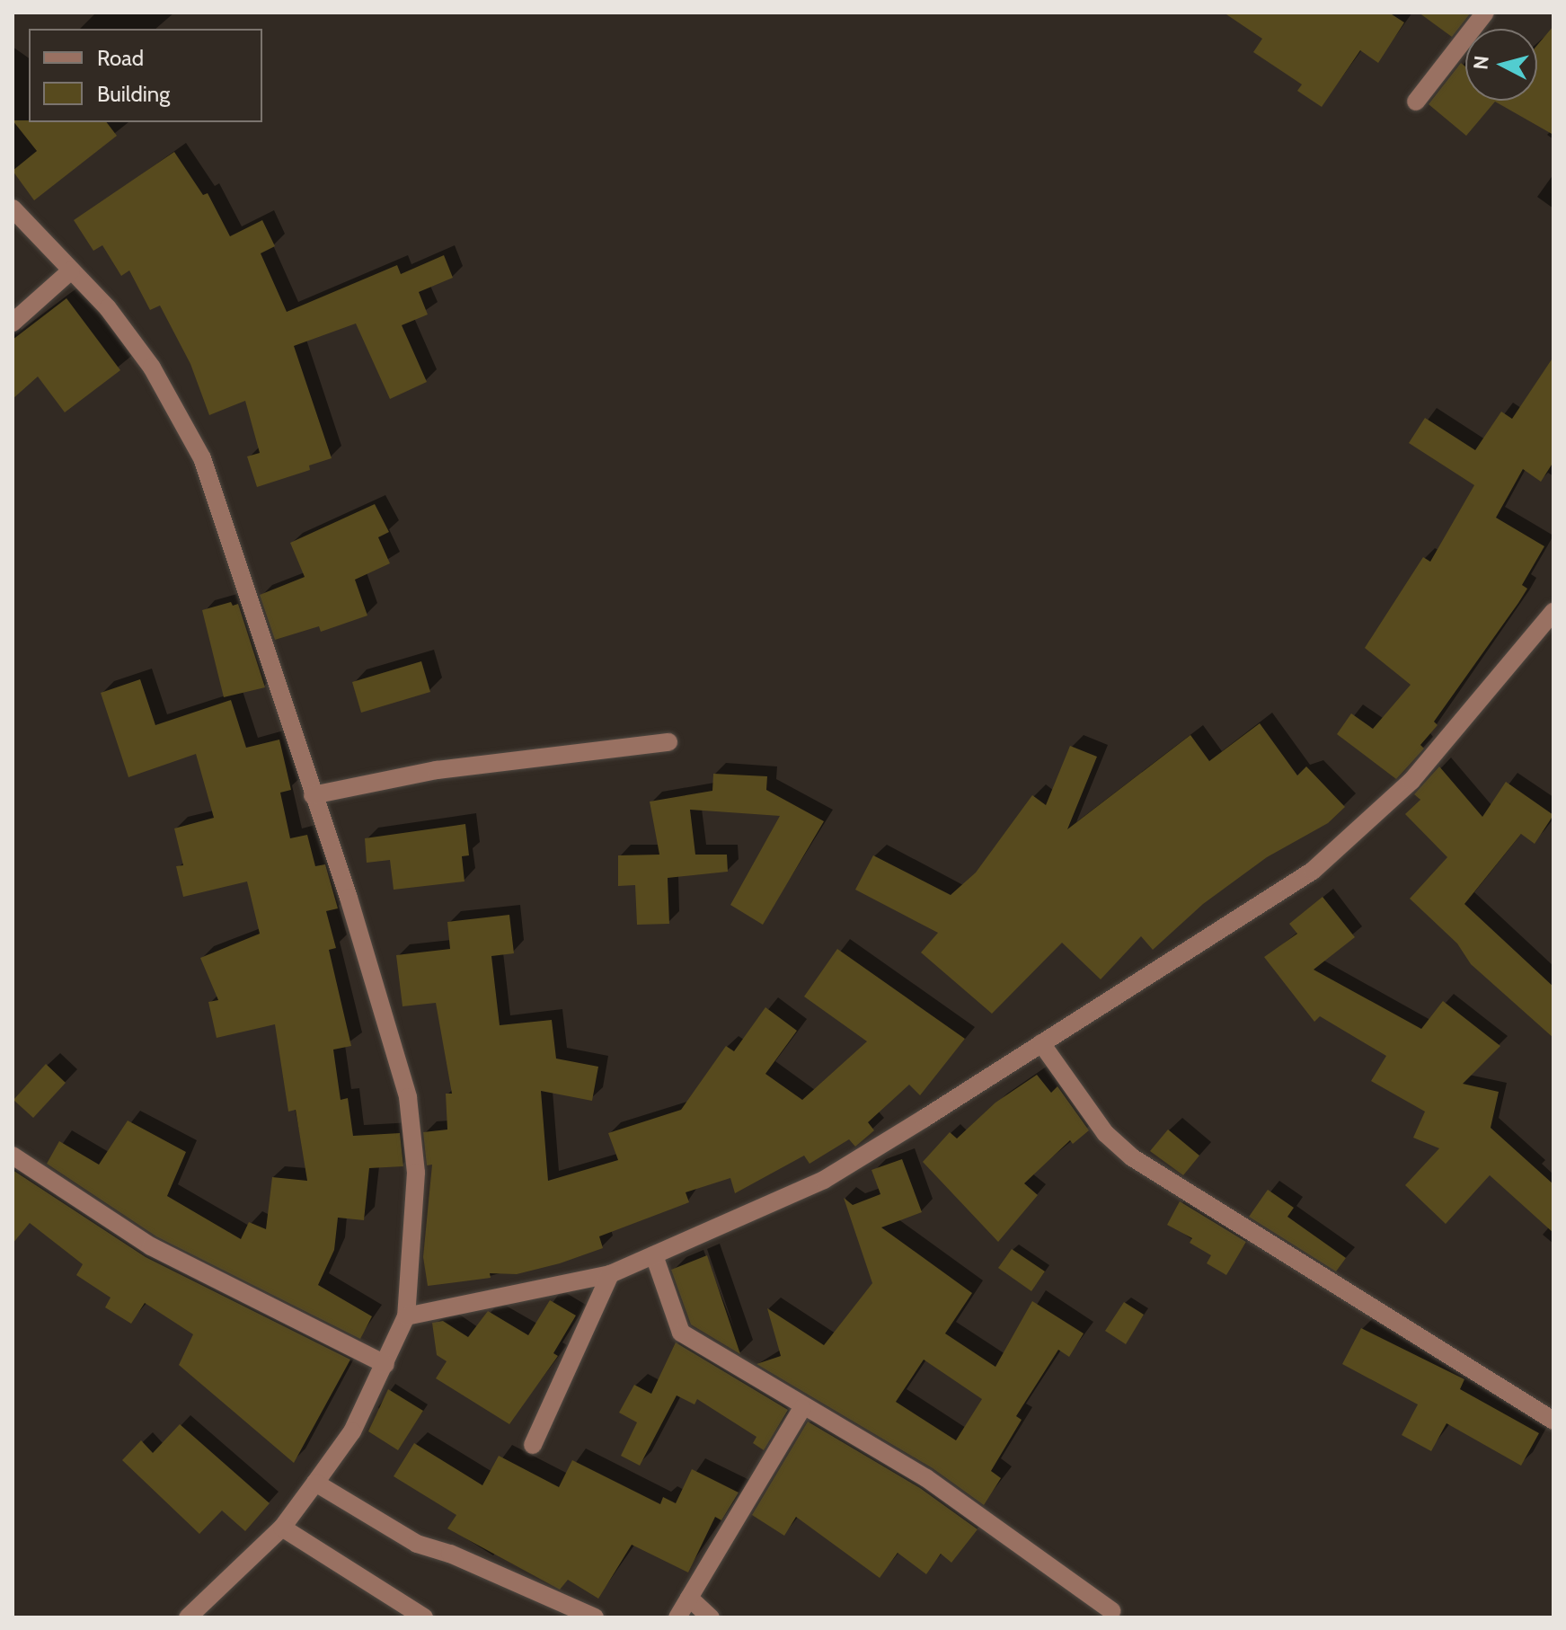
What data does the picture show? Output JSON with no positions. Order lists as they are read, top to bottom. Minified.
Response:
{"legend":["Road","Building"],"north":"left"}
